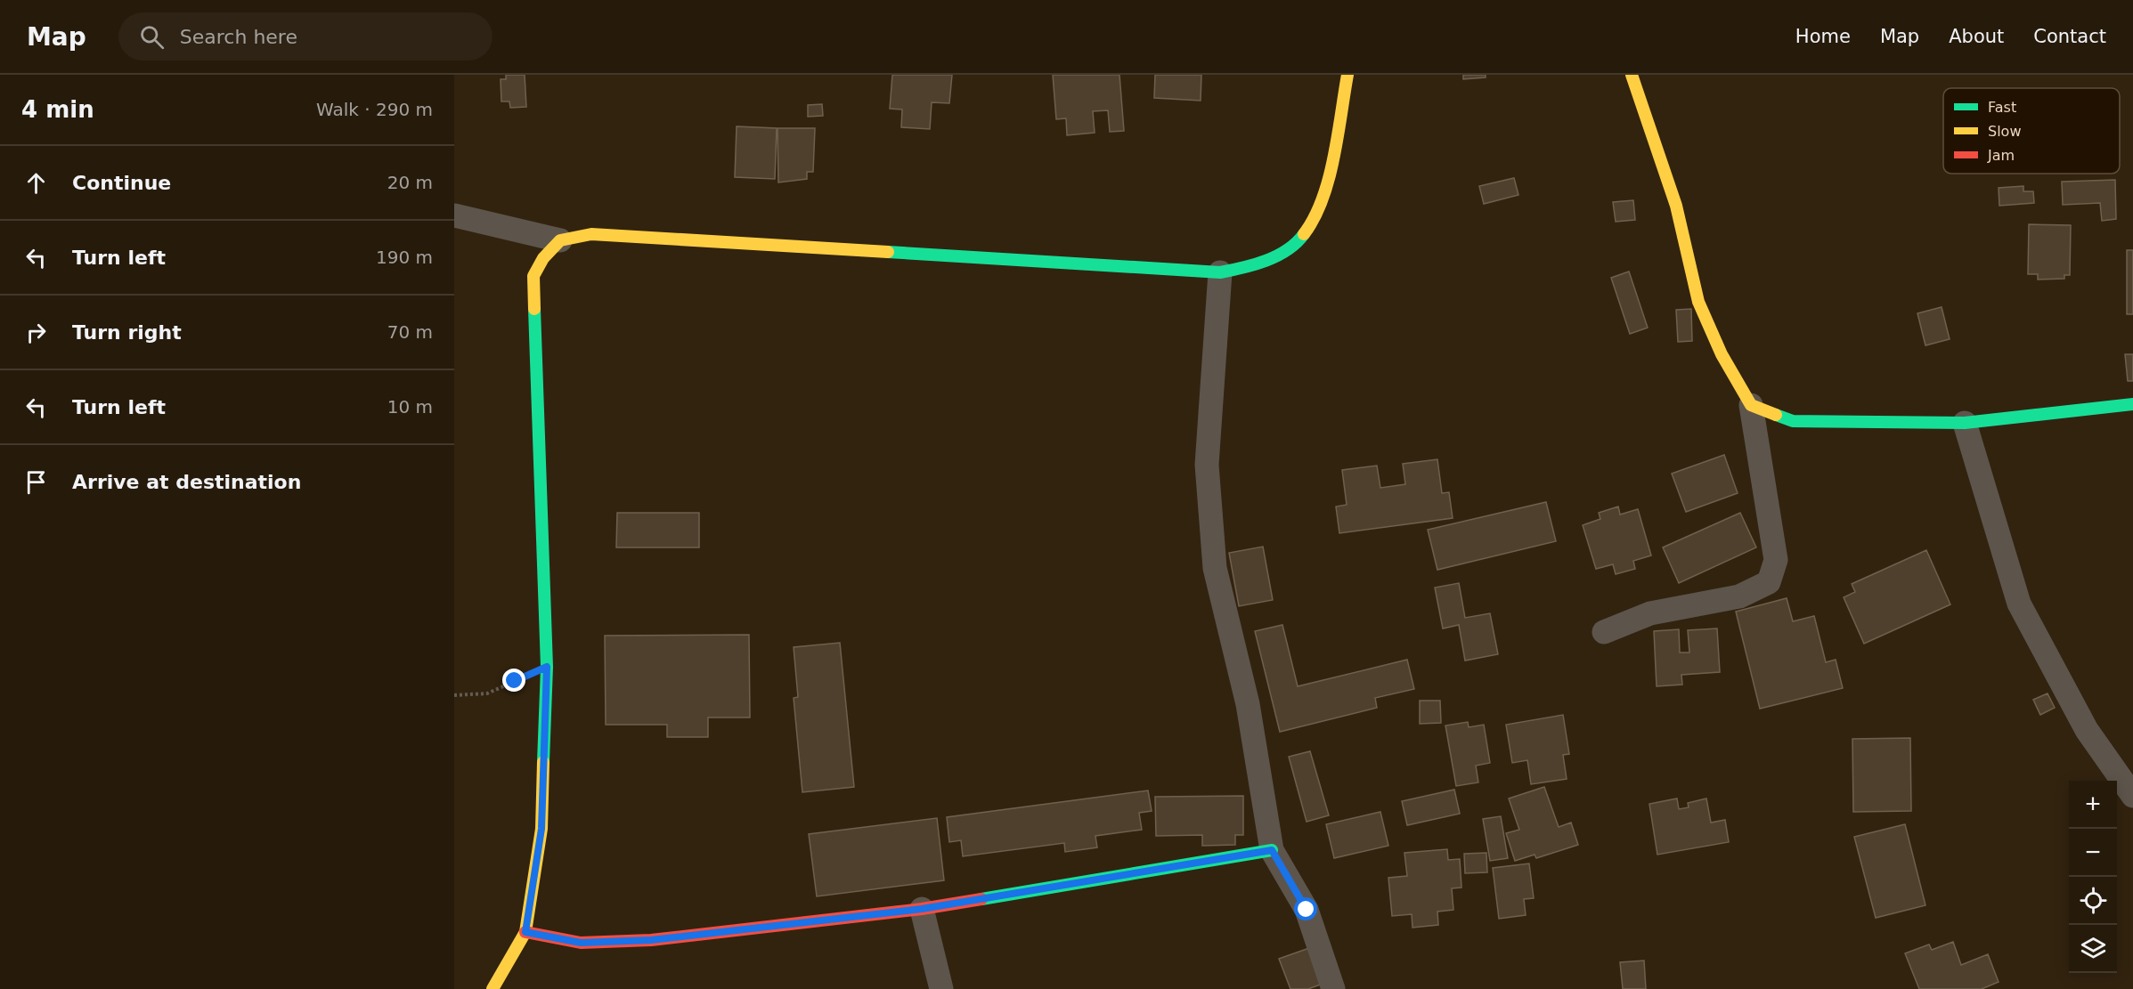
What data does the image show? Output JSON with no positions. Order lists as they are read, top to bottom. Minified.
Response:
{"legend":["Fast","Slow","Jam"],"page":{"header":"Map","search":"Search here","nav":["Home","Map","About","Contact"],"heading":["4 min","Walk · 290 m"],"list":[["Continue","20 m"],["Turn left","190 m"],["Turn right","70 m"],["Turn left","10 m"],"Arrive at destination"],"map_buttons":["+","−"]}}
